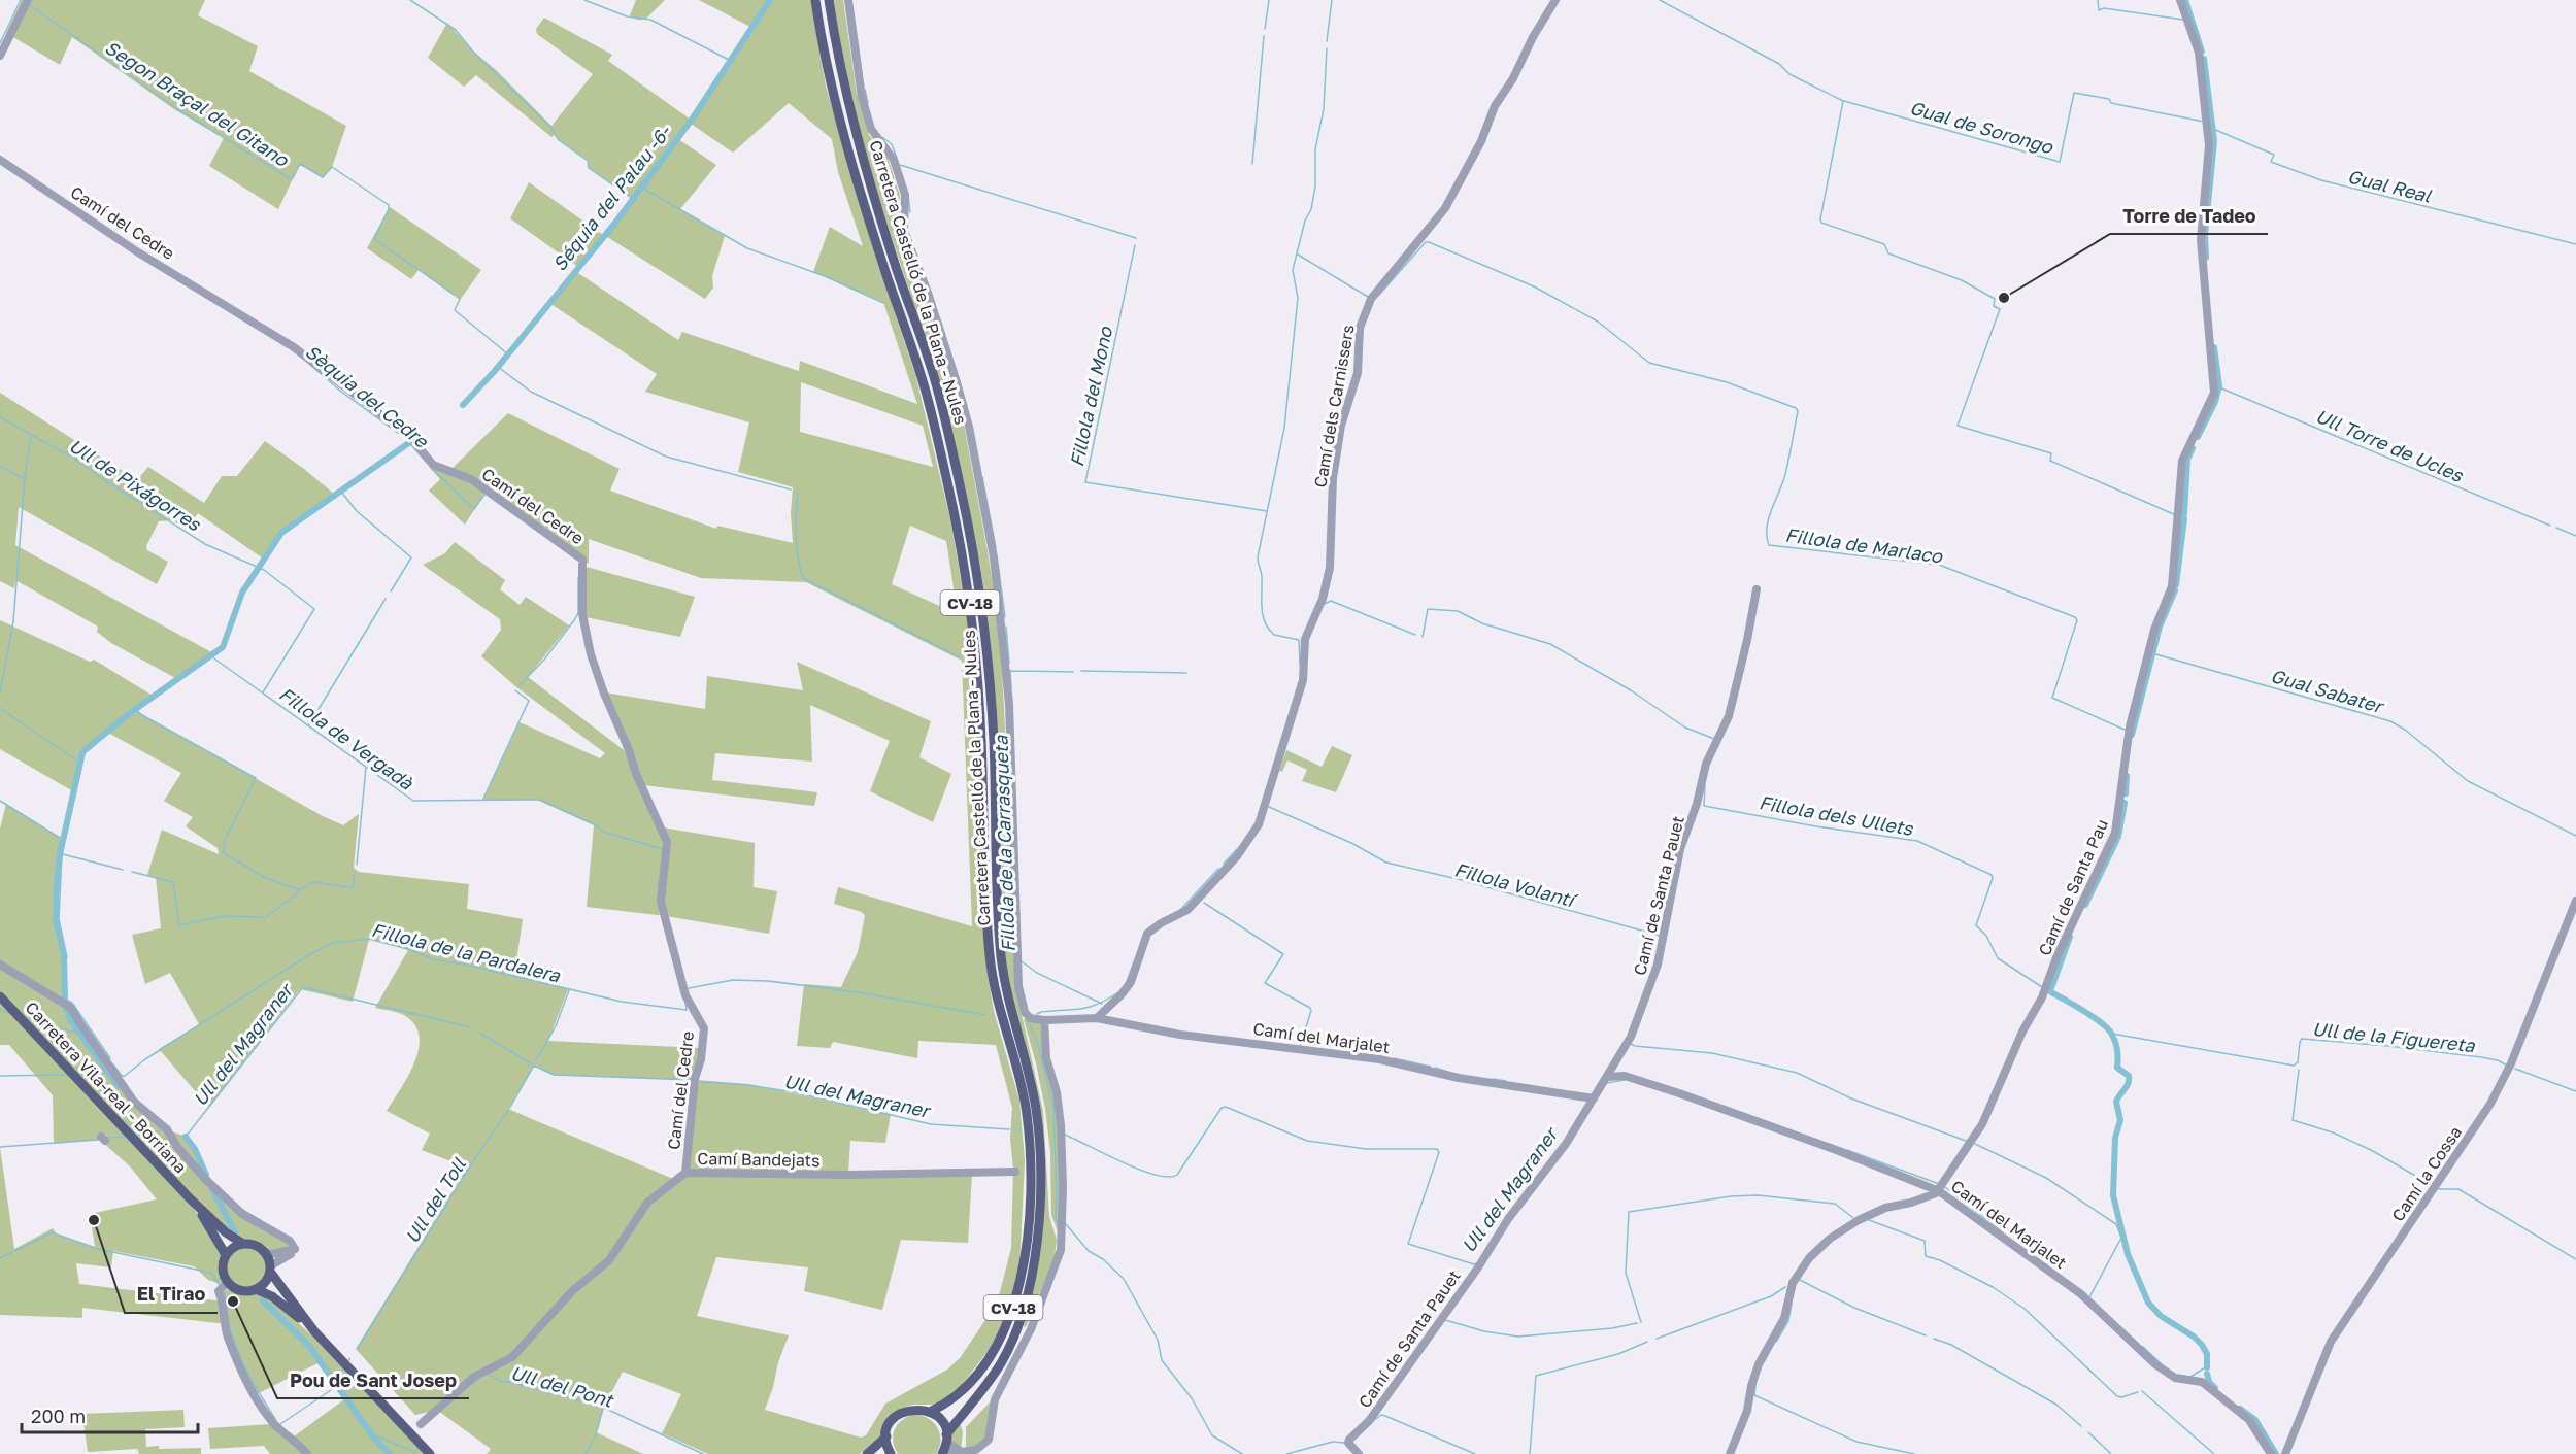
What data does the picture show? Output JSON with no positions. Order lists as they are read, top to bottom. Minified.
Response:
{"streets":{"main road":["Carretera Castelló de la Plana - Nules","CV-18","Carretera Vila-real - Borriana"],"street":["Camí del Cedre","Camí dels Carnissers","Camí de Santa Pau","Camí de Santa Pauet","Camí del Marjalet","Camí Bandejats","Camí la Cossa"]},"crossings":[["Camí del Cedre","Camí Bandejats"],["Carretera Castelló de la Plana - Nules","CV-18"],["Camí dels Carnissers","Camí del Marjalet"],["Camí de Santa Pau","Camí del Marjalet"],["Camí de Santa Pauet","Camí del Marjalet"]],"water":["Segon Braçal del Gitano","Gual de Sorongo","Gual Real","Séquia del Palau -6-","Sèquia del Cedre","Fillola del Mono","Ull Torre de Ucles","Ull de Pixágorres","Fillola de Marlaco","Gual Sabater","Fillola de Vergadà","Fillola dels Ullets","Fillola de la Carrasqueta","Fillola Volantí","Fillola de la Pardalera","Ull de la Figuereta","Ull del Magraner","Ull del Toll","Ull del Pont"],"places":["Torre de Tadeo","El Tirao","Pou de Sant Josep"],"scale_bar":"200 m"}
